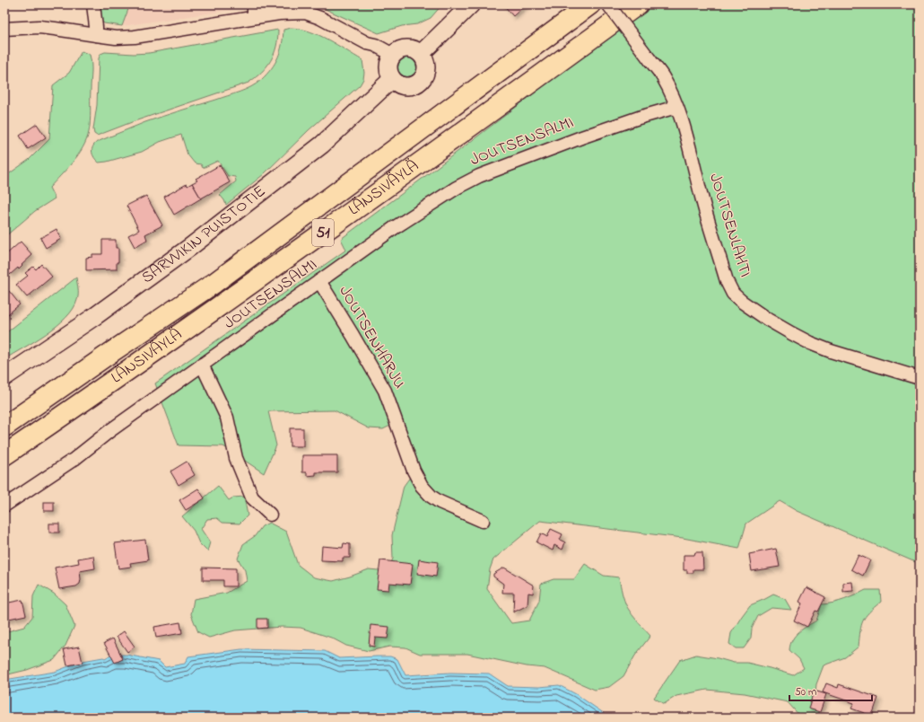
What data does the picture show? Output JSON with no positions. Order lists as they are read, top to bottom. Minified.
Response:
{"streets":{"highway":["LÄNSIVÄYLÄ","51"],"main road":["SARVVIKIN PUISTOTIE"],"street":["JOUTSENSALMI","JOUTSENLAHTI","JOUTSENHARJU"]},"crossings":[["JOUTSENSALMI","JOUTSENLAHTI"],["JOUTSENSALMI","JOUTSENHARJU"]],"scale_bar":"50 m"}
